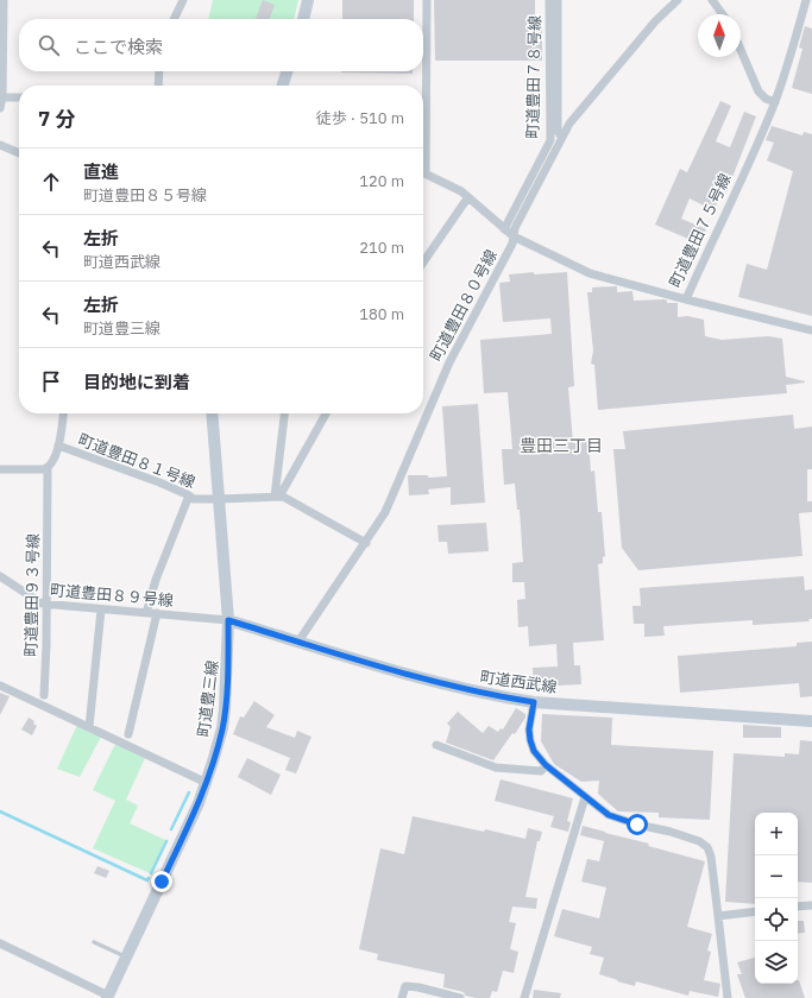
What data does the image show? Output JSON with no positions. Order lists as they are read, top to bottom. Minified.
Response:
{"streets":{"street":["町道豊田７８号線","町道豊田７５号線","町道豊田８０号線","町道豊田８１号線","町道豊田９３号線","町道豊田８９号線","町道西武線","町道豊三線"]},"crossings":[["町道豊田７８号線","町道豊田７５号線"],["町道豊田７５号線","町道豊田８０号線"],["町道豊田８０号線","町道豊田８１号線"],["町道豊田８０号線","町道西武線"],["町道豊田８１号線","町道豊三線"],["町道豊田９３号線","町道豊田８９号線"],["町道豊田８９号線","町道西武線"],["町道豊田８９号線","町道豊三線"],["町道西武線","町道豊三線"]],"districts":["豊田三丁目"],"north":"top","page":{"search":"ここで検索","heading":["7 分","徒歩 · 510 m"],"list":[["直進","町道豊田８５号線","120 m"],["左折","町道西武線","210 m"],["左折","町道豊三線","180 m"],"目的地に到着"],"map_buttons":["+","−"]}}
